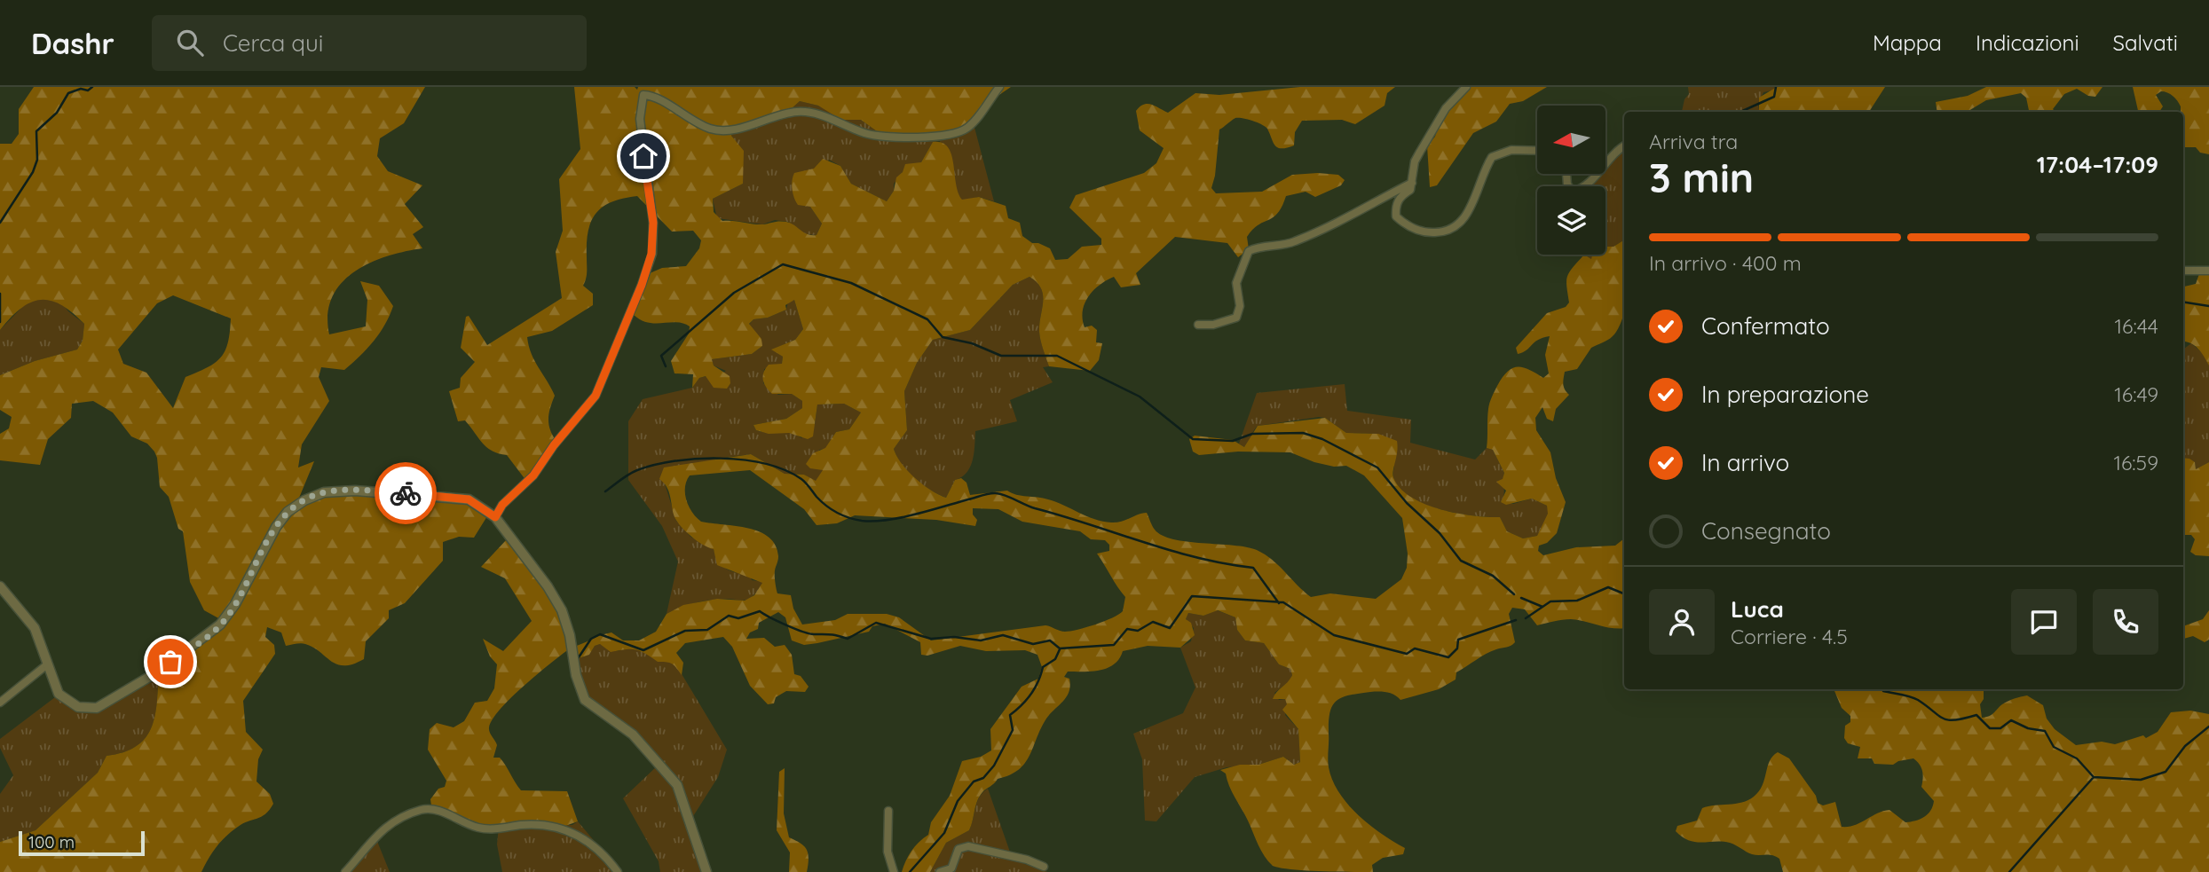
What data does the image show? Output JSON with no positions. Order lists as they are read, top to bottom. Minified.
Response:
{"scale_bar":"100 m","north":"left","page":{"header":"Dashr","search":"Cerca qui","nav":["Mappa","Indicazioni","Salvati"],"heading":["3 min","Arriva tra","17:04–17:09"],"panel":["Luca","Corriere · 4.5"],"bar":"In arrivo · 400 m","list":[["Confermato","16:44"],["In preparazione","16:49"],["In arrivo","16:59"],"Consegnato"],"scale":"100 m"}}
